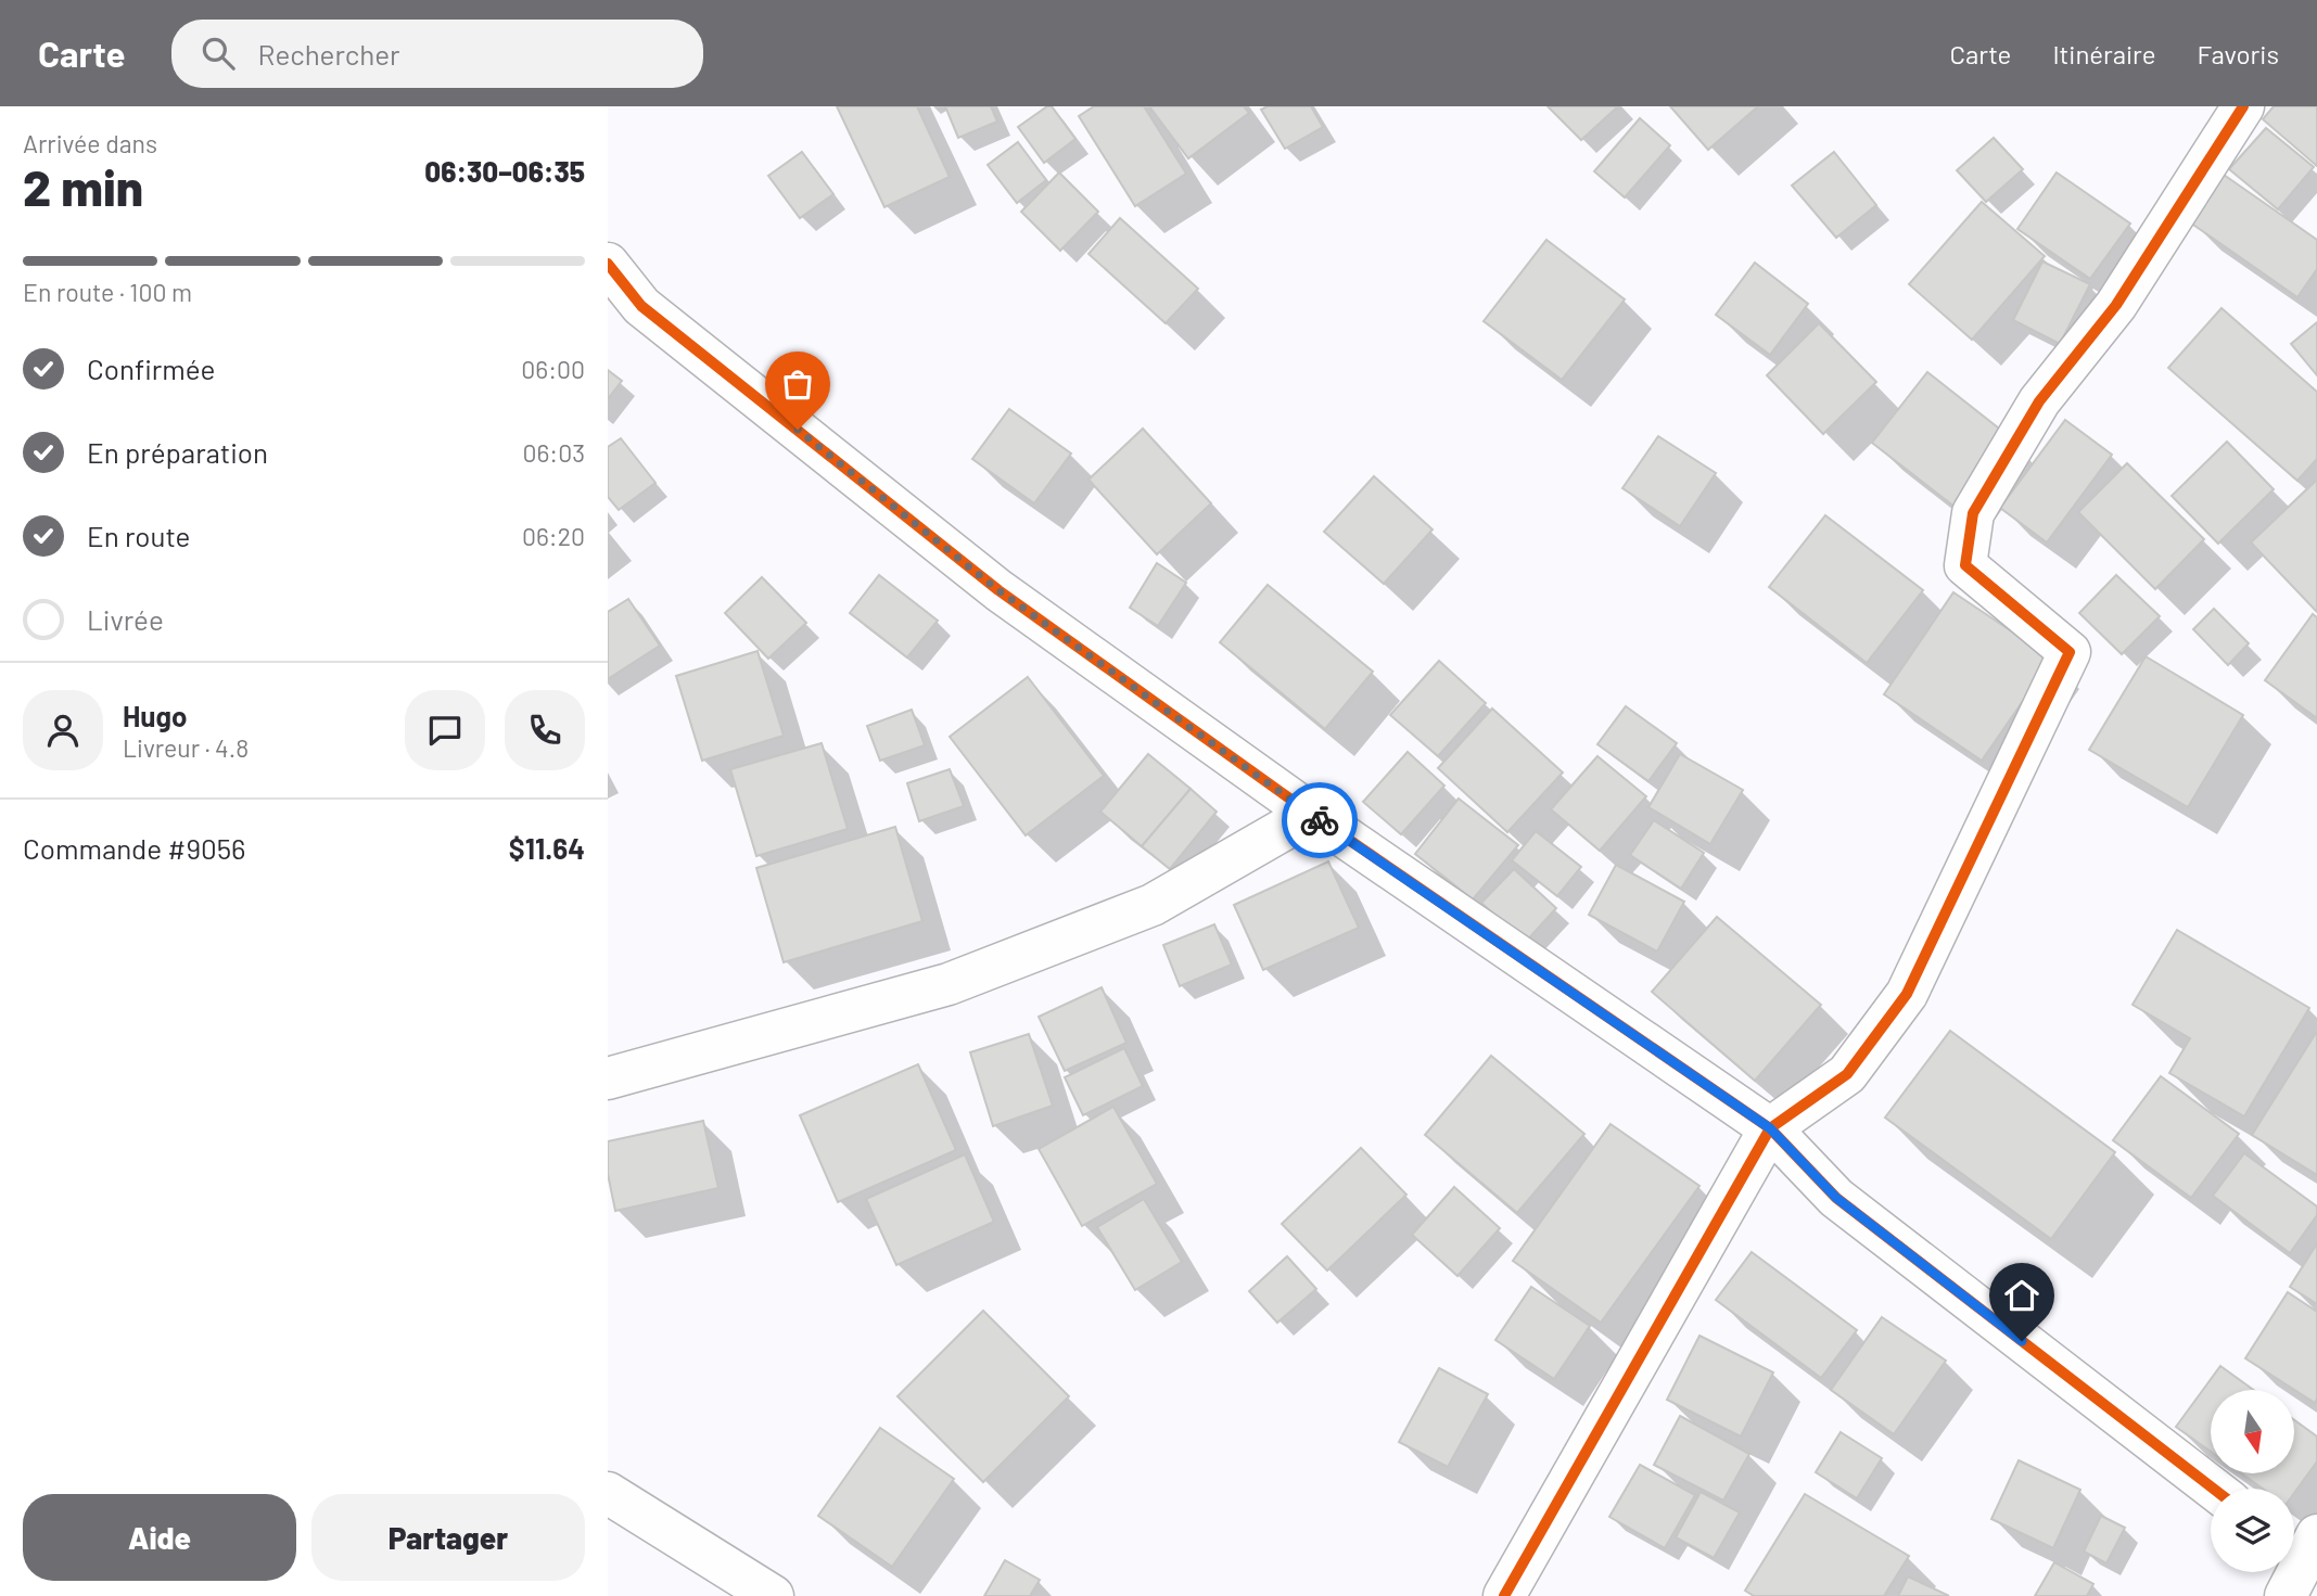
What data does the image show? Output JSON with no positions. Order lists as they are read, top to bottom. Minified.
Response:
{"north":"bottom","page":{"header":"Carte","search":"Rechercher","nav":["Carte","Itinéraire","Favoris"],"heading":["2 min","Arrivée dans","06:30–06:35"],"panel":["Hugo","Livreur · 4.8","Commande #9056","$11.64"],"bar":"En route · 100 m","list":[["Confirmée","06:00"],["En préparation","06:03"],["En route","06:20"],"Livrée"],"buttons":["Aide","Partager"]}}
